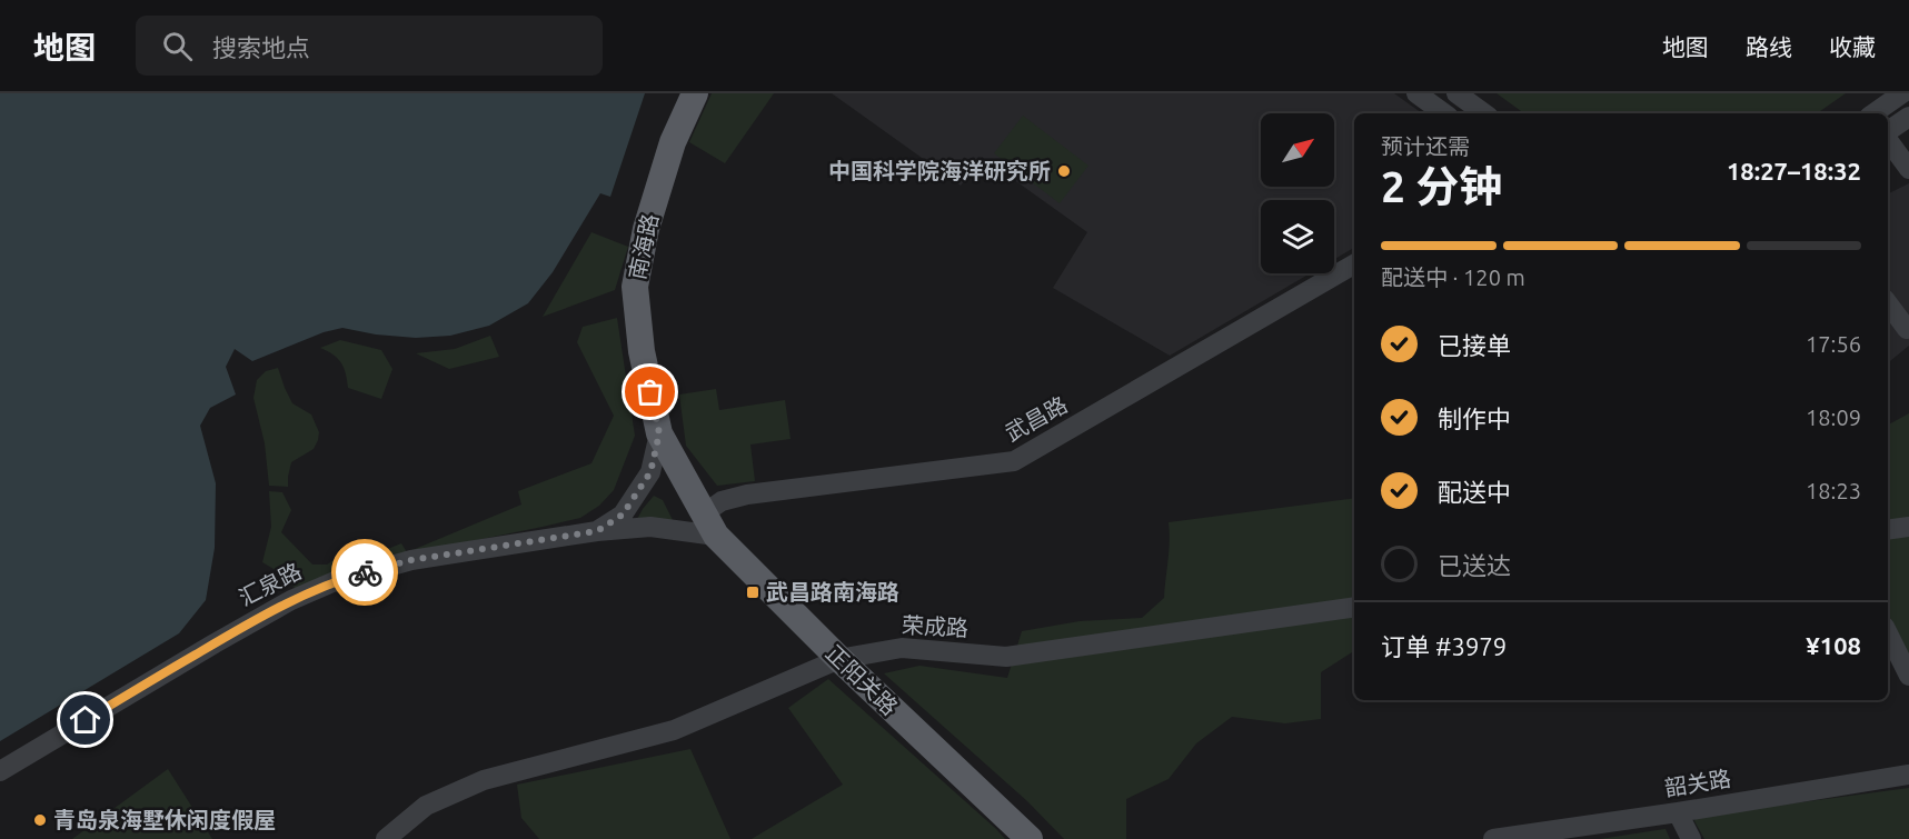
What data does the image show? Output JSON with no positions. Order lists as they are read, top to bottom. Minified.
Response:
{"streets":{"main road":["南海路","正阳关路"],"street":["武昌路","汇泉路","荣成路","韶关路"]},"crossings":[["南海路","武昌路"],["南海路","汇泉路"],["南海路","正阳关路"],["武昌路","汇泉路"],["武昌路","正阳关路"],["汇泉路","正阳关路"],["荣成路","正阳关路"]],"places":{"other":["中国科学院海洋研究所","青岛泉海墅休闲度假屋"],"transit":["武昌路南海路"]},"north":"top right","page":{"header":"地图","search":"搜索地点","nav":["地图","路线","收藏"],"heading":["2 分钟","预计还需","18:27–18:32"],"panel":["订单 #3979","¥108"],"bar":"配送中 · 120 m","list":[["已接单","17:56"],["制作中","18:09"],["配送中","18:23"],"已送达"]}}
